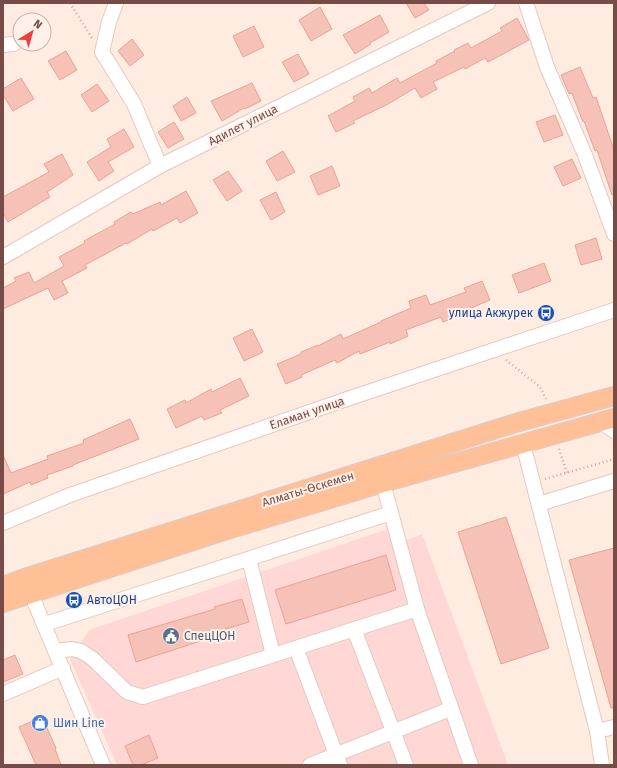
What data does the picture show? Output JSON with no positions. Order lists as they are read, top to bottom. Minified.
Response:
{"streets":{"main road":["Алматы-Өскемен"],"street":["Адилет улица","Еламан улица"]},"places":{"bus stop":["улица Акжурек","АвтоЦОН"],"public building":["СпецЦОН"],"shop":["Шин Line"]},"north":"top right"}
